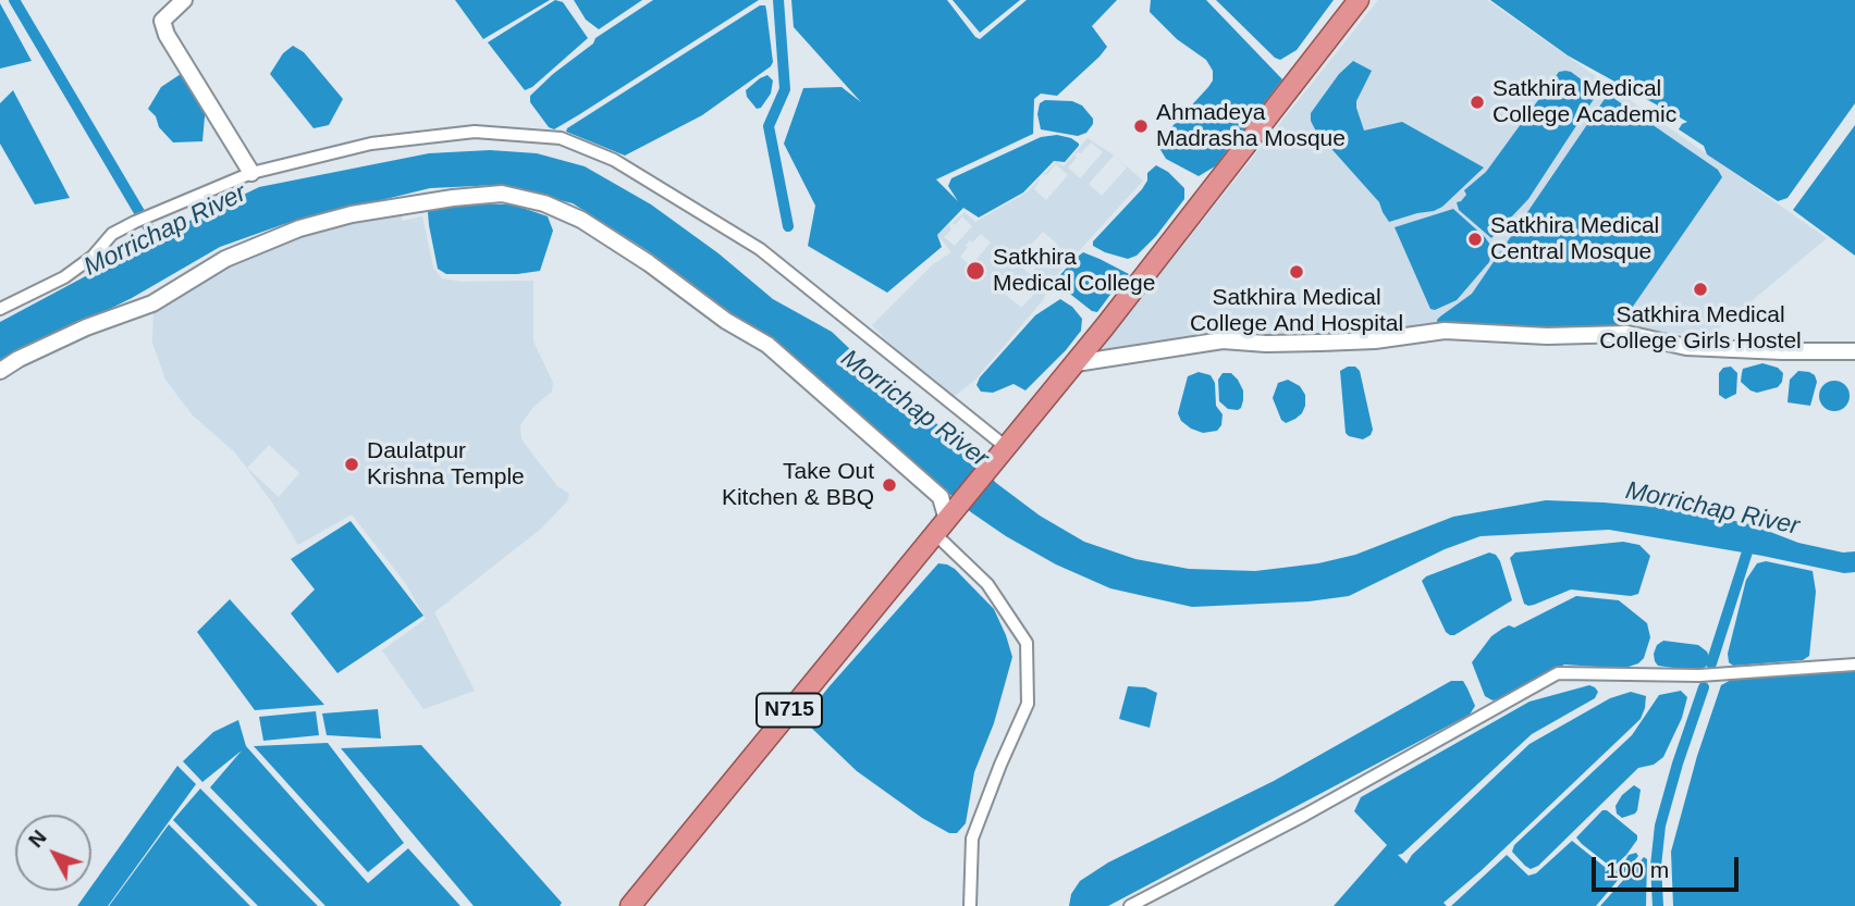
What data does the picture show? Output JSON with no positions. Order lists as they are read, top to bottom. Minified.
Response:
{"streets":{"highway":["N715"]},"water":["Morrichap River"],"places":["Satkhira Medical College Academic","Ahmadeya Madrasha Mosque","Satkhira Medical Central Mosque","Satkhira Medical College","Satkhira Medical College And Hospital","Satkhira Medical College Girls Hostel","Daulatpur Krishna Temple","Take Out Kitchen & BBQ"],"scale_bar":"100 m","north":"top left"}
